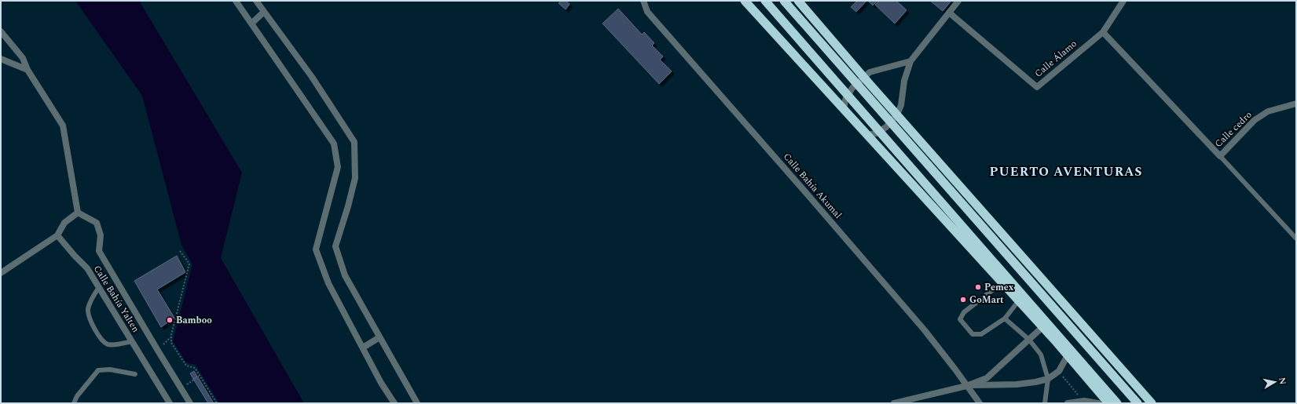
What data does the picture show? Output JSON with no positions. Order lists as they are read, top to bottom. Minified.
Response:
{"streets":{"street":["Calle Álamo","Calle cedro","Calle Bahía Akumal","Calle Bahía Yalten"]},"districts":["PUERTO AVENTURAS"],"places":["Pemex","GoMart","Bamboo"],"north":"right"}
